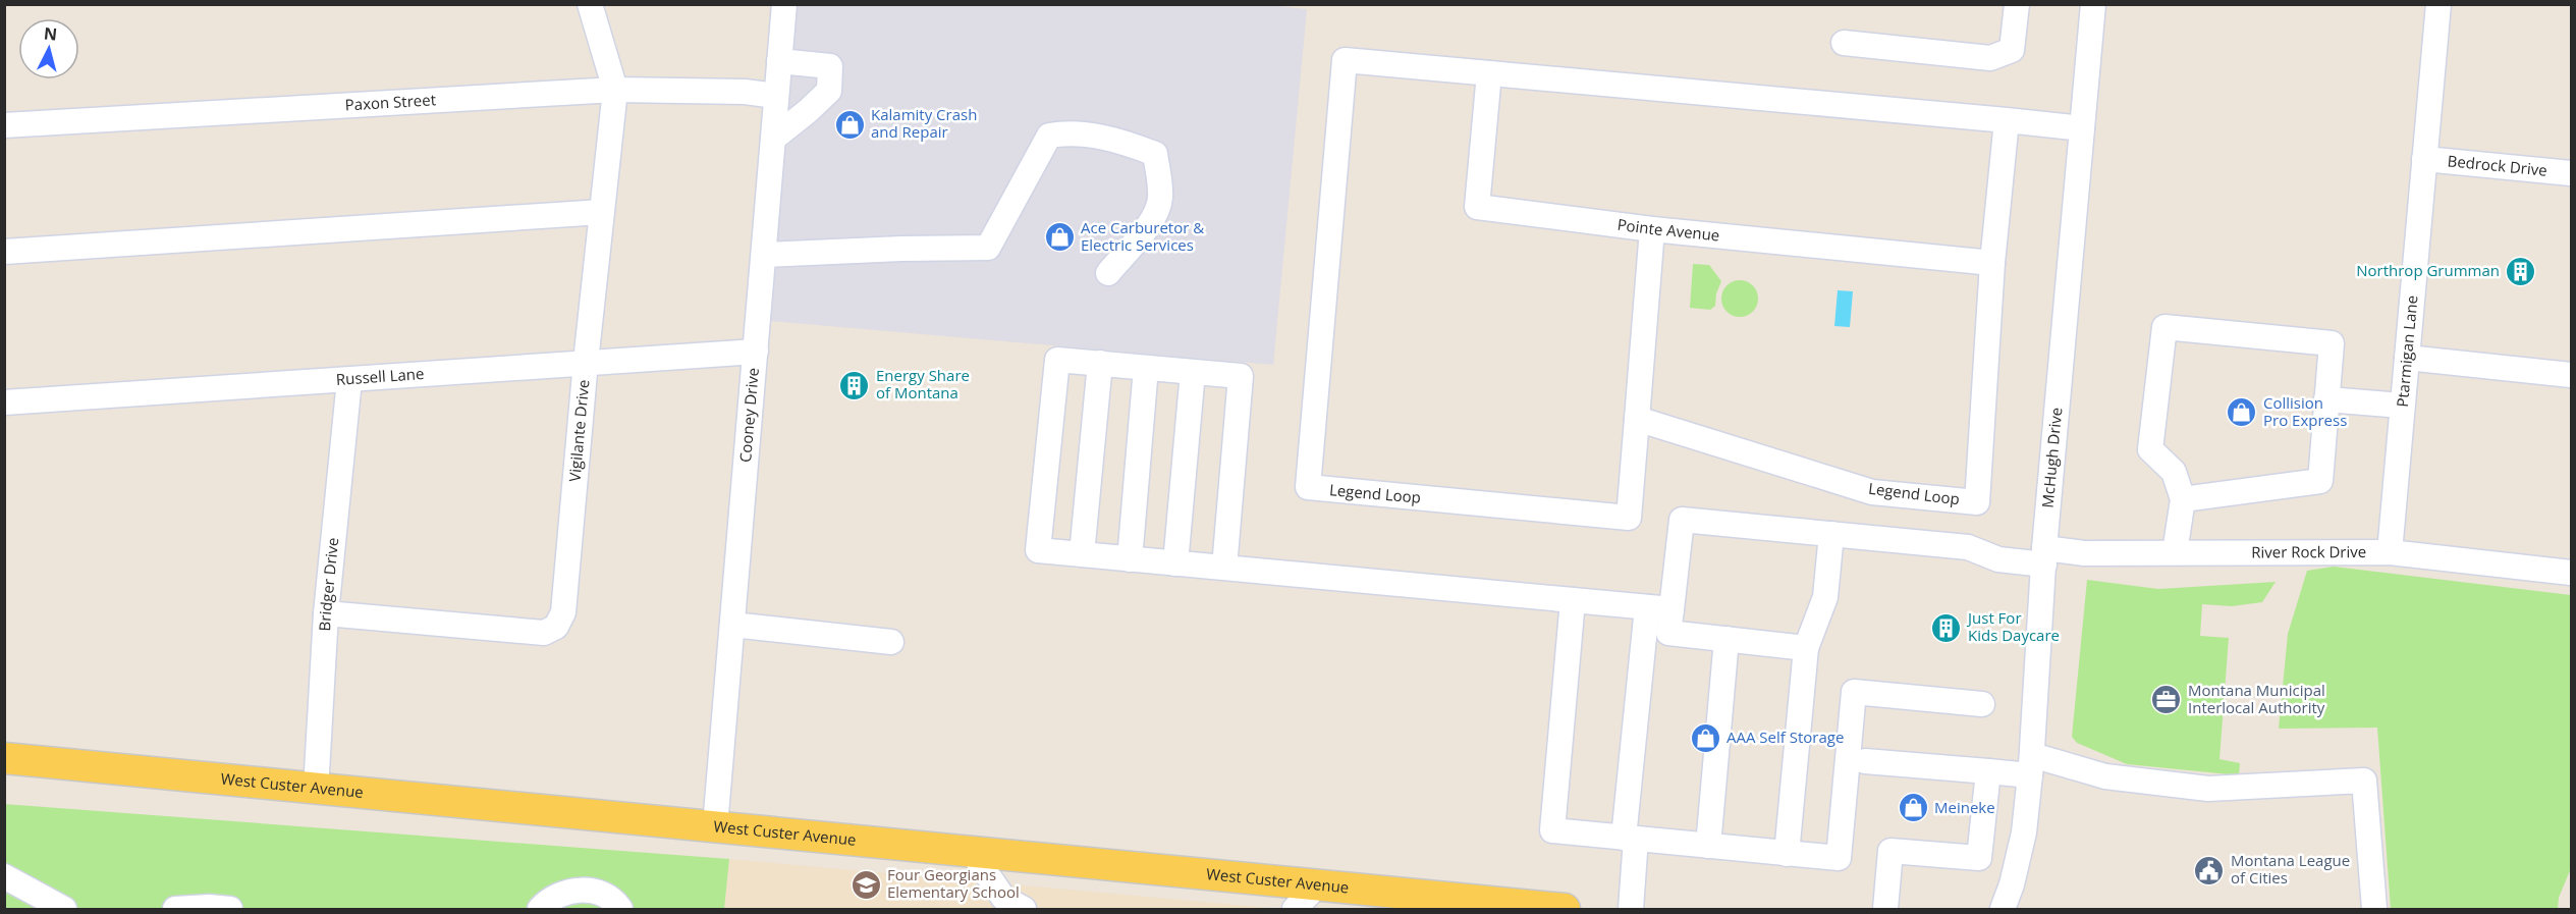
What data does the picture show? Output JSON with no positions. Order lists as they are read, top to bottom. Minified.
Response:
{"streets":{"main road":["West Custer Avenue"],"street":["Paxon Street","Bedrock Drive","Pointe Avenue","Ptarmigan Lane","Russell Lane","Cooney Drive","Vigilante Drive","McHugh Drive","Legend Loop","River Rock Drive","Bridger Drive"]},"crossings":[["Paxon Street","Cooney Drive"],["Paxon Street","Vigilante Drive"],["Bedrock Drive","Ptarmigan Lane"],["Pointe Avenue","Legend Loop"],["Ptarmigan Lane","River Rock Drive"],["Russell Lane","Cooney Drive"],["Russell Lane","Vigilante Drive"],["Russell Lane","Bridger Drive"],["Cooney Drive","West Custer Avenue"],["Vigilante Drive","Bridger Drive"],["McHugh Drive","Legend Loop"],["McHugh Drive","River Rock Drive"],["Bridger Drive","West Custer Avenue"]],"places":{"shop":["Kalamity Crash and Repair","Ace Carburetor & Electric Services","Collision Pro Express","AAA Self Storage","Meineke"],"building":["Northrop Grumman","Energy Share of Montana","Just For Kids Daycare"],"office":["Montana Municipal Interlocal Authority"],"public building":["Montana League of Cities"],"school or university":["Four Georgians Elementary School"]},"north":"top"}
